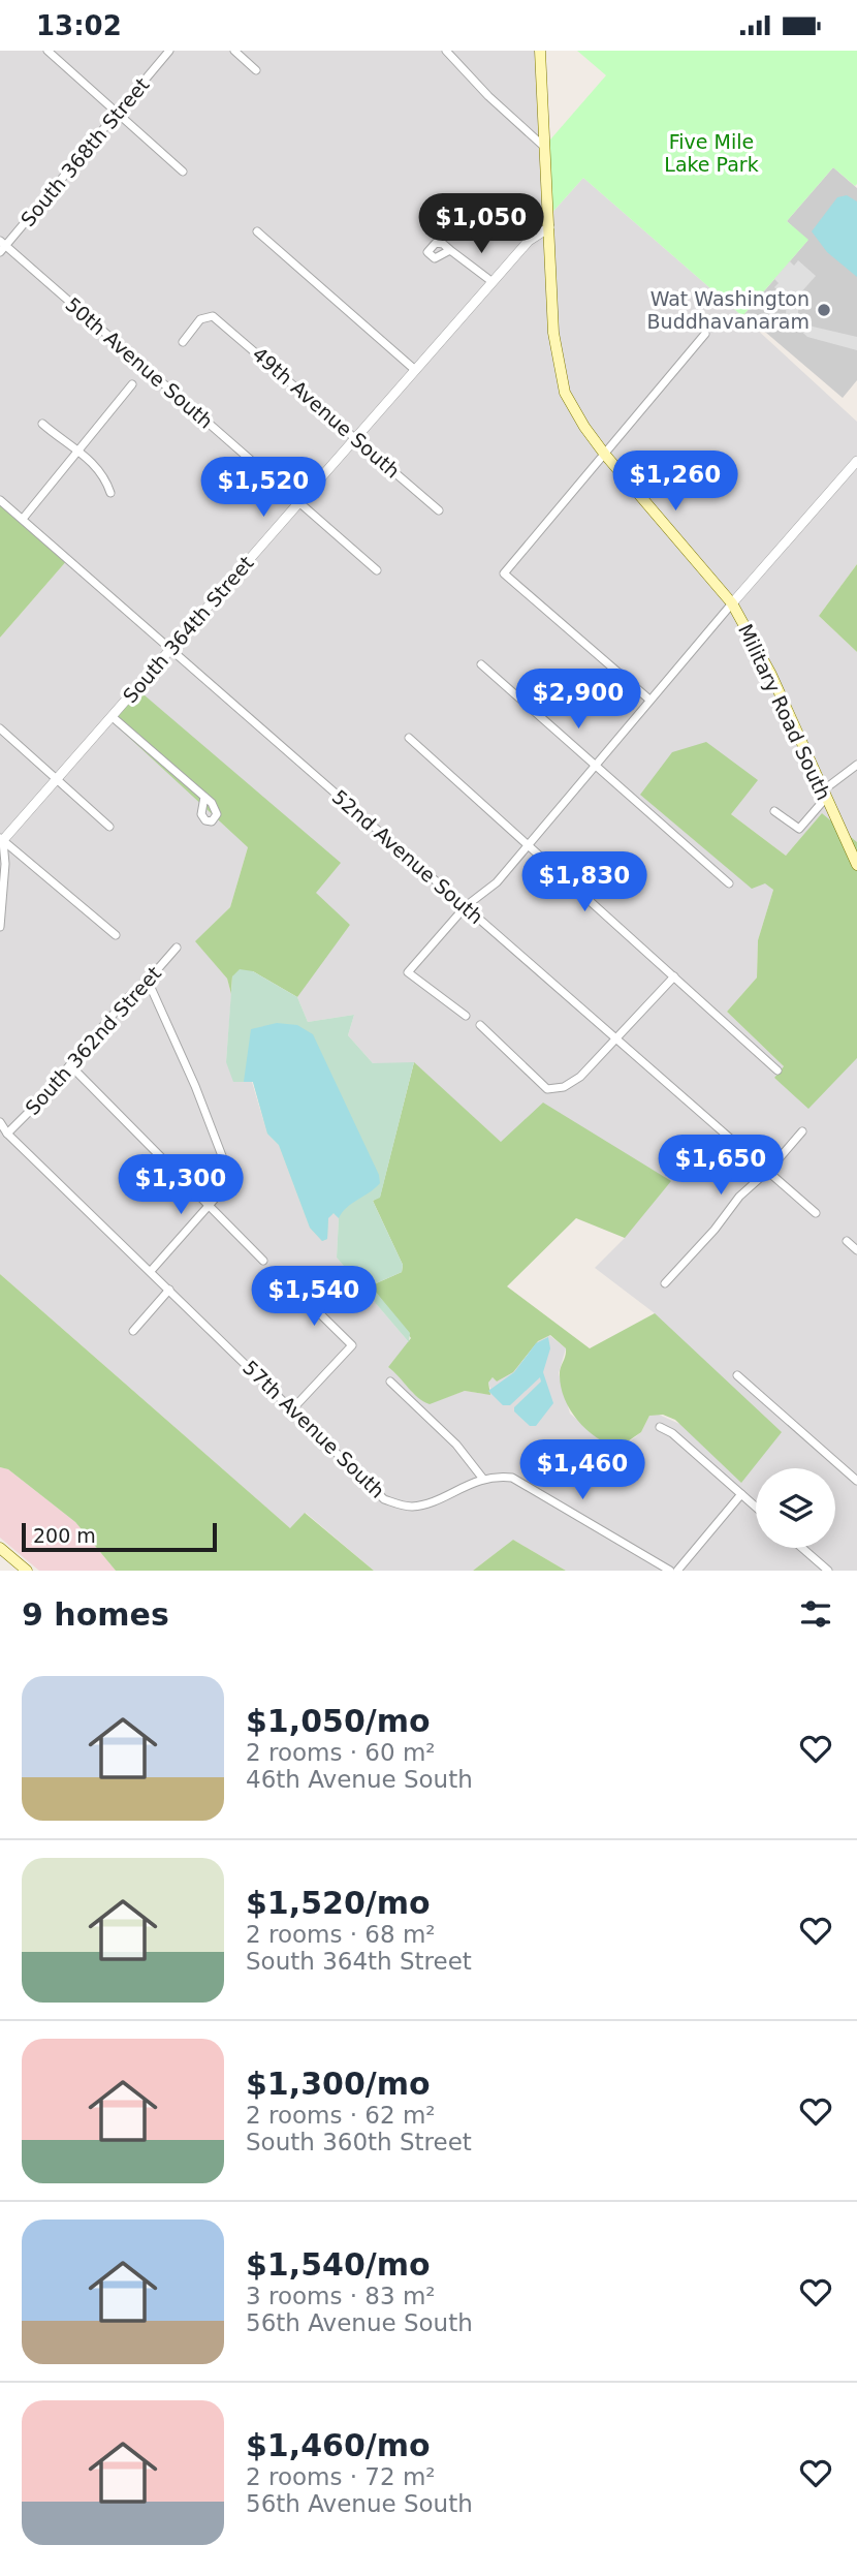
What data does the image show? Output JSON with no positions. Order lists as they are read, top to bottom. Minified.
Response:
{"streets":{"main road":["Military Road South"],"street":["South 368th Street","50th Avenue South","49th Avenue South","South 364th Street","52nd Avenue South","South 362nd Street","57th Avenue South"]},"crossings":[["South 368th Street","50th Avenue South"],["50th Avenue South","South 364th Street"],["49th Avenue South","South 364th Street"],["South 364th Street","Military Road South"],["South 364th Street","52nd Avenue South"],["South 362nd Street","57th Avenue South"]],"parks":["Five Mile Lake Park"],"places":["Wat Washington Buddhavanaram"],"scale_bar":"200 m","page":{"status":"13:02","price":["$1,050","$1,260","$1,520","$2,900","$1,830","$1,650","$1,300","$1,540","$1,460"],"scale":"200 m","heading":"9 homes","list":[{"name":"$1,050/mo","note":"2 rooms · 60 m² · 46th Avenue South"},{"name":"$1,520/mo","note":"2 rooms · 68 m² · South 364th Street"},{"name":"$1,300/mo","note":"2 rooms · 62 m² · South 360th Street"},{"name":"$1,540/mo","note":"3 rooms · 83 m² · 56th Avenue South"},{"name":"$1,460/mo","note":"2 rooms · 72 m² · 56th Avenue South"}]}}
